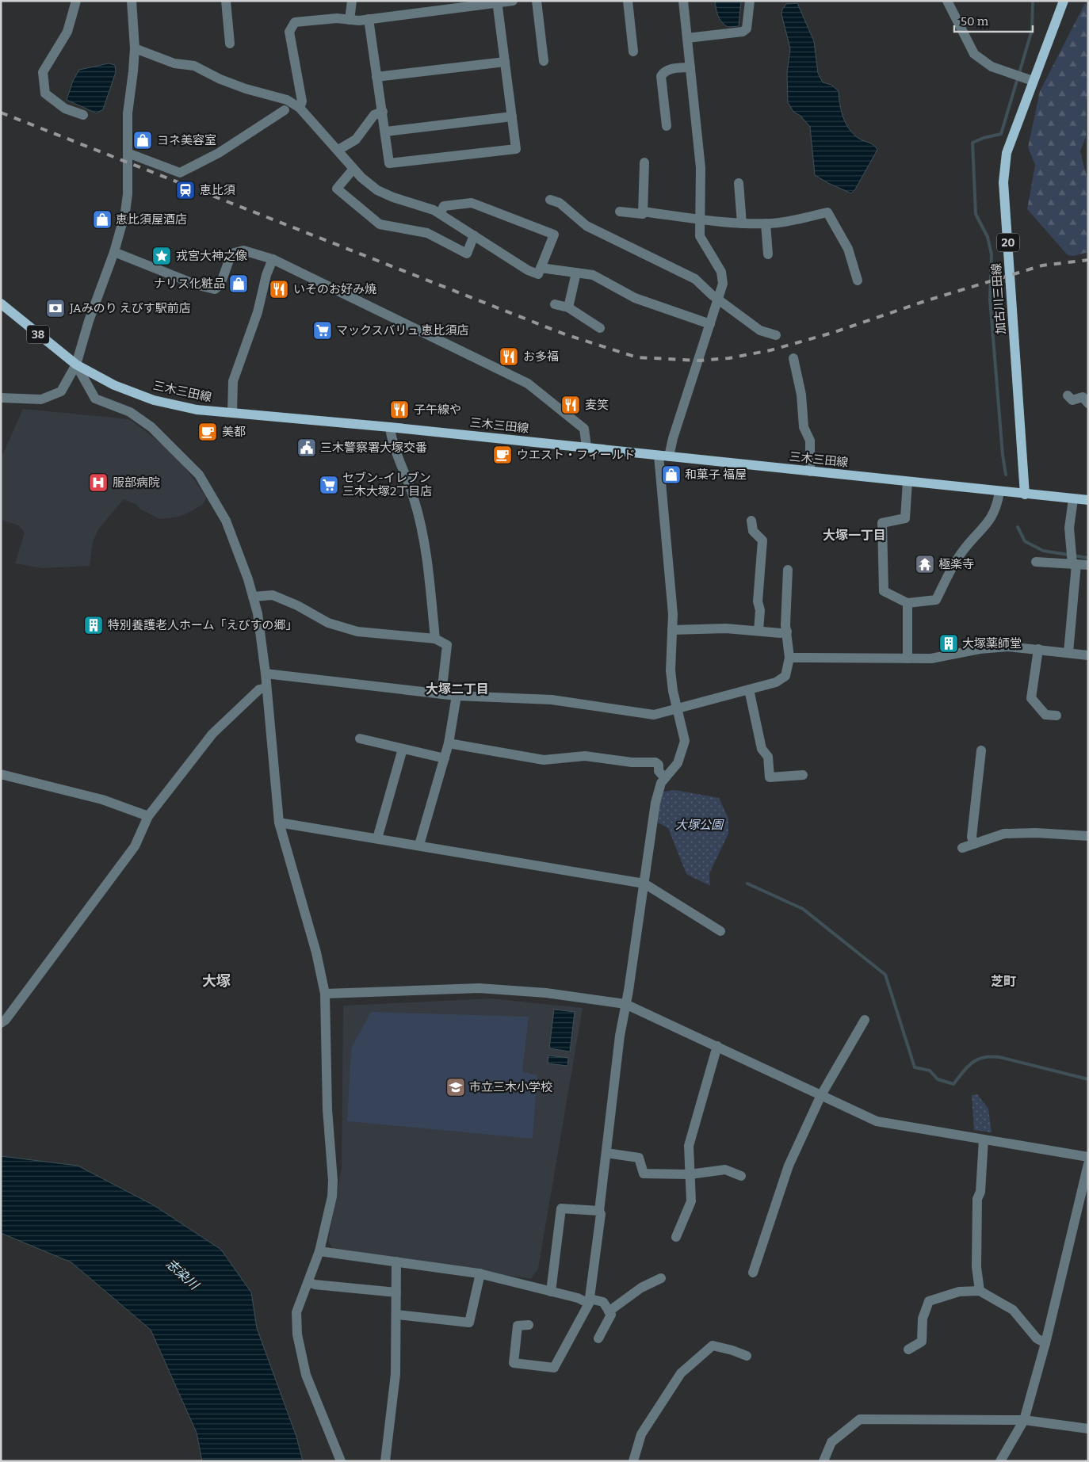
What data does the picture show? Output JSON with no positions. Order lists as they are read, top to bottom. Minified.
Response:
{"streets":{"main road":["20","加古川三田線","38","三木三田線"]},"crossings":[["加古川三田線","三木三田線"]],"districts":["大塚一丁目","大塚二丁目","大塚","芝町"],"water":["志染川"],"parks":["大塚公園"],"places":{"shop":["ヨネ美容室","恵比須屋酒店","ナリス化粧品","和菓子 福屋"],"station":["恵比須"],"place":["戎宮大神之像"],"restaurant":["いそのお好み焼","お多福","麦笑","子午線や"],"bank":["JAみのり えびす駅前店"],"supermarket":["マックスバリュ 恵比須店","セブン-イレブン 三木大塚2丁目店"],"cafe":["美都","ウエスト・フィールド"],"public building":["三木警察署大塚交番"],"hospital":["服部病院"],"temple":["極楽寺"],"building":["特別養護老人ホーム「えびすの郷」","大塚薬師堂"],"school or university":["市立三木小学校"]},"scale_bar":"50 m"}
